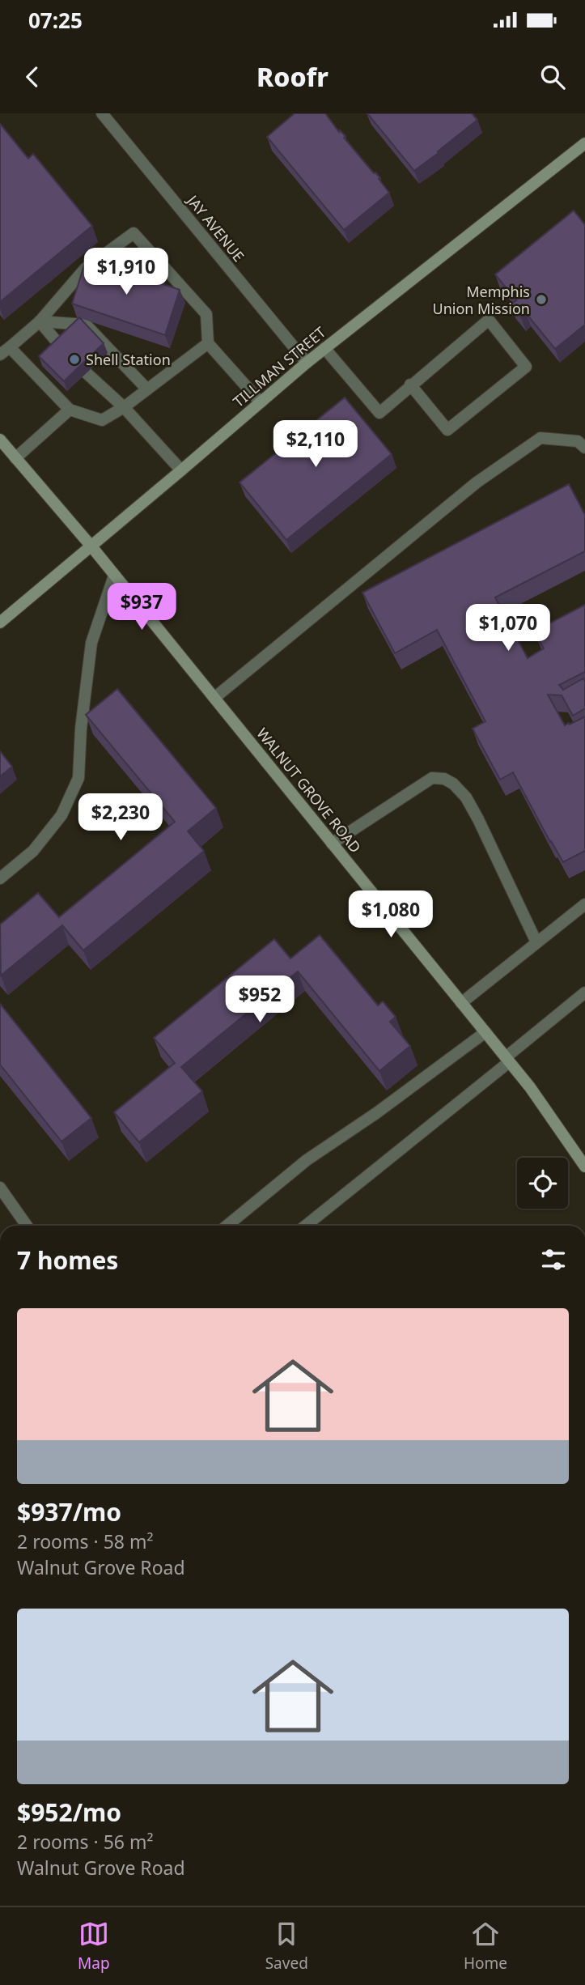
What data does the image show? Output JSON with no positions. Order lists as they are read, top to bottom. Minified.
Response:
{"streets":{"main road":["TILLMAN STREET","WALNUT GROVE ROAD"],"street":["JAY AVENUE"]},"crossings":[["JAY AVENUE","TILLMAN STREET"],["TILLMAN STREET","WALNUT GROVE ROAD"]],"places":["Memphis Union Mission","Shell Station"],"page":{"status":"07:25","header":"Roofr","price":["$1,910","$2,110","$937","$1,070","$2,230","$1,080","$952"],"heading":"7 homes","list":[{"name":"$937/mo","note":"2 rooms · 58 m² · Walnut Grove Road"},{"name":"$952/mo","note":"2 rooms · 56 m² · Walnut Grove Road"}],"tabs":["Map","Saved","Home"]}}
